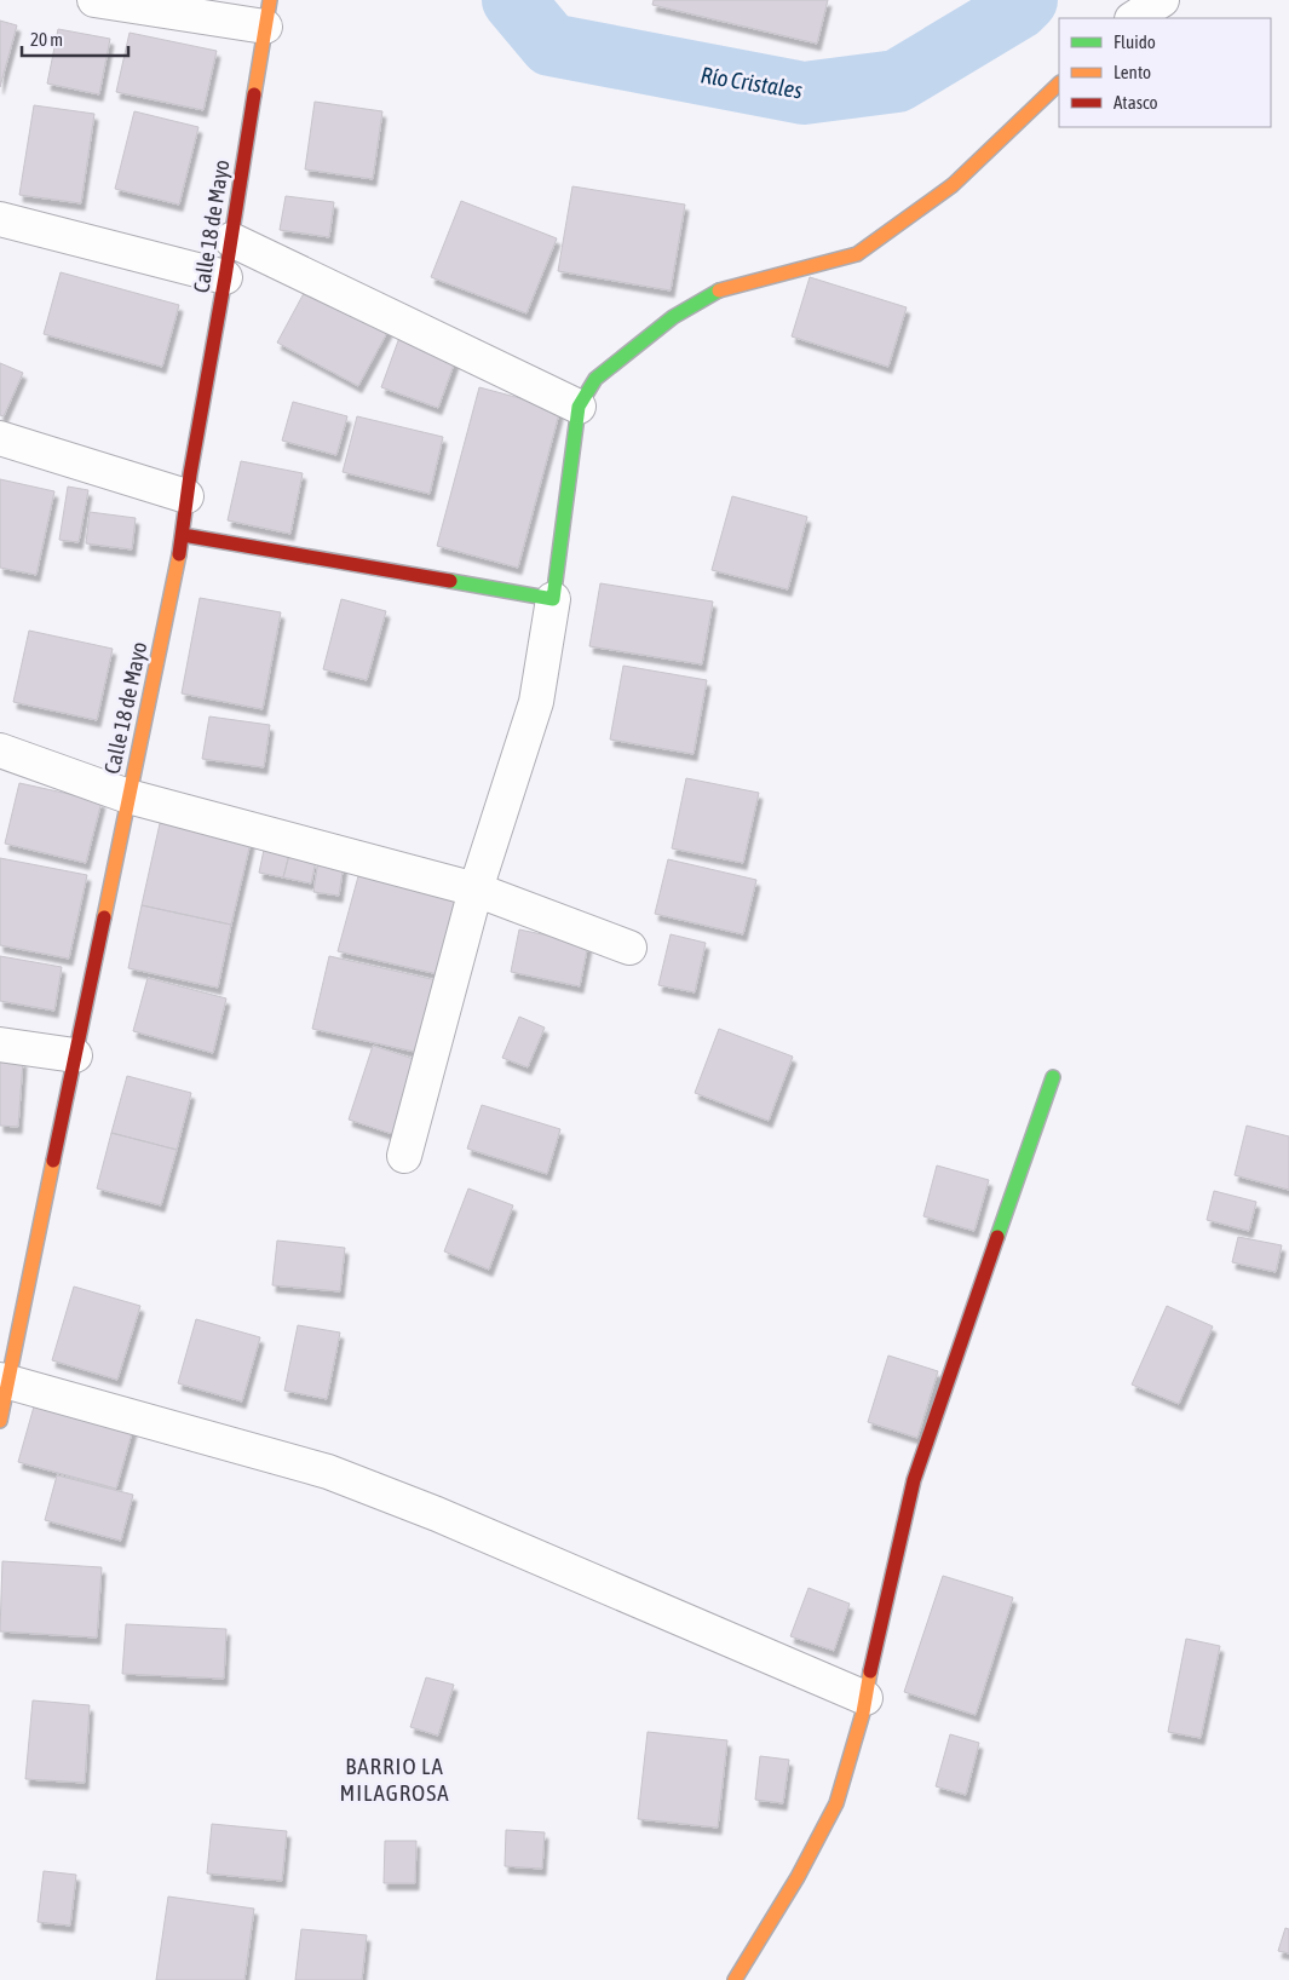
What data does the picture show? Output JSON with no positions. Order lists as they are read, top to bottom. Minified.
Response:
{"streets":{"street":["Calle 18 de Mayo"]},"districts":["BARRIO LA MILAGROSA"],"water":["Río Cristales"],"legend":["Fluido","Lento","Atasco"],"scale_bar":"20 m"}
